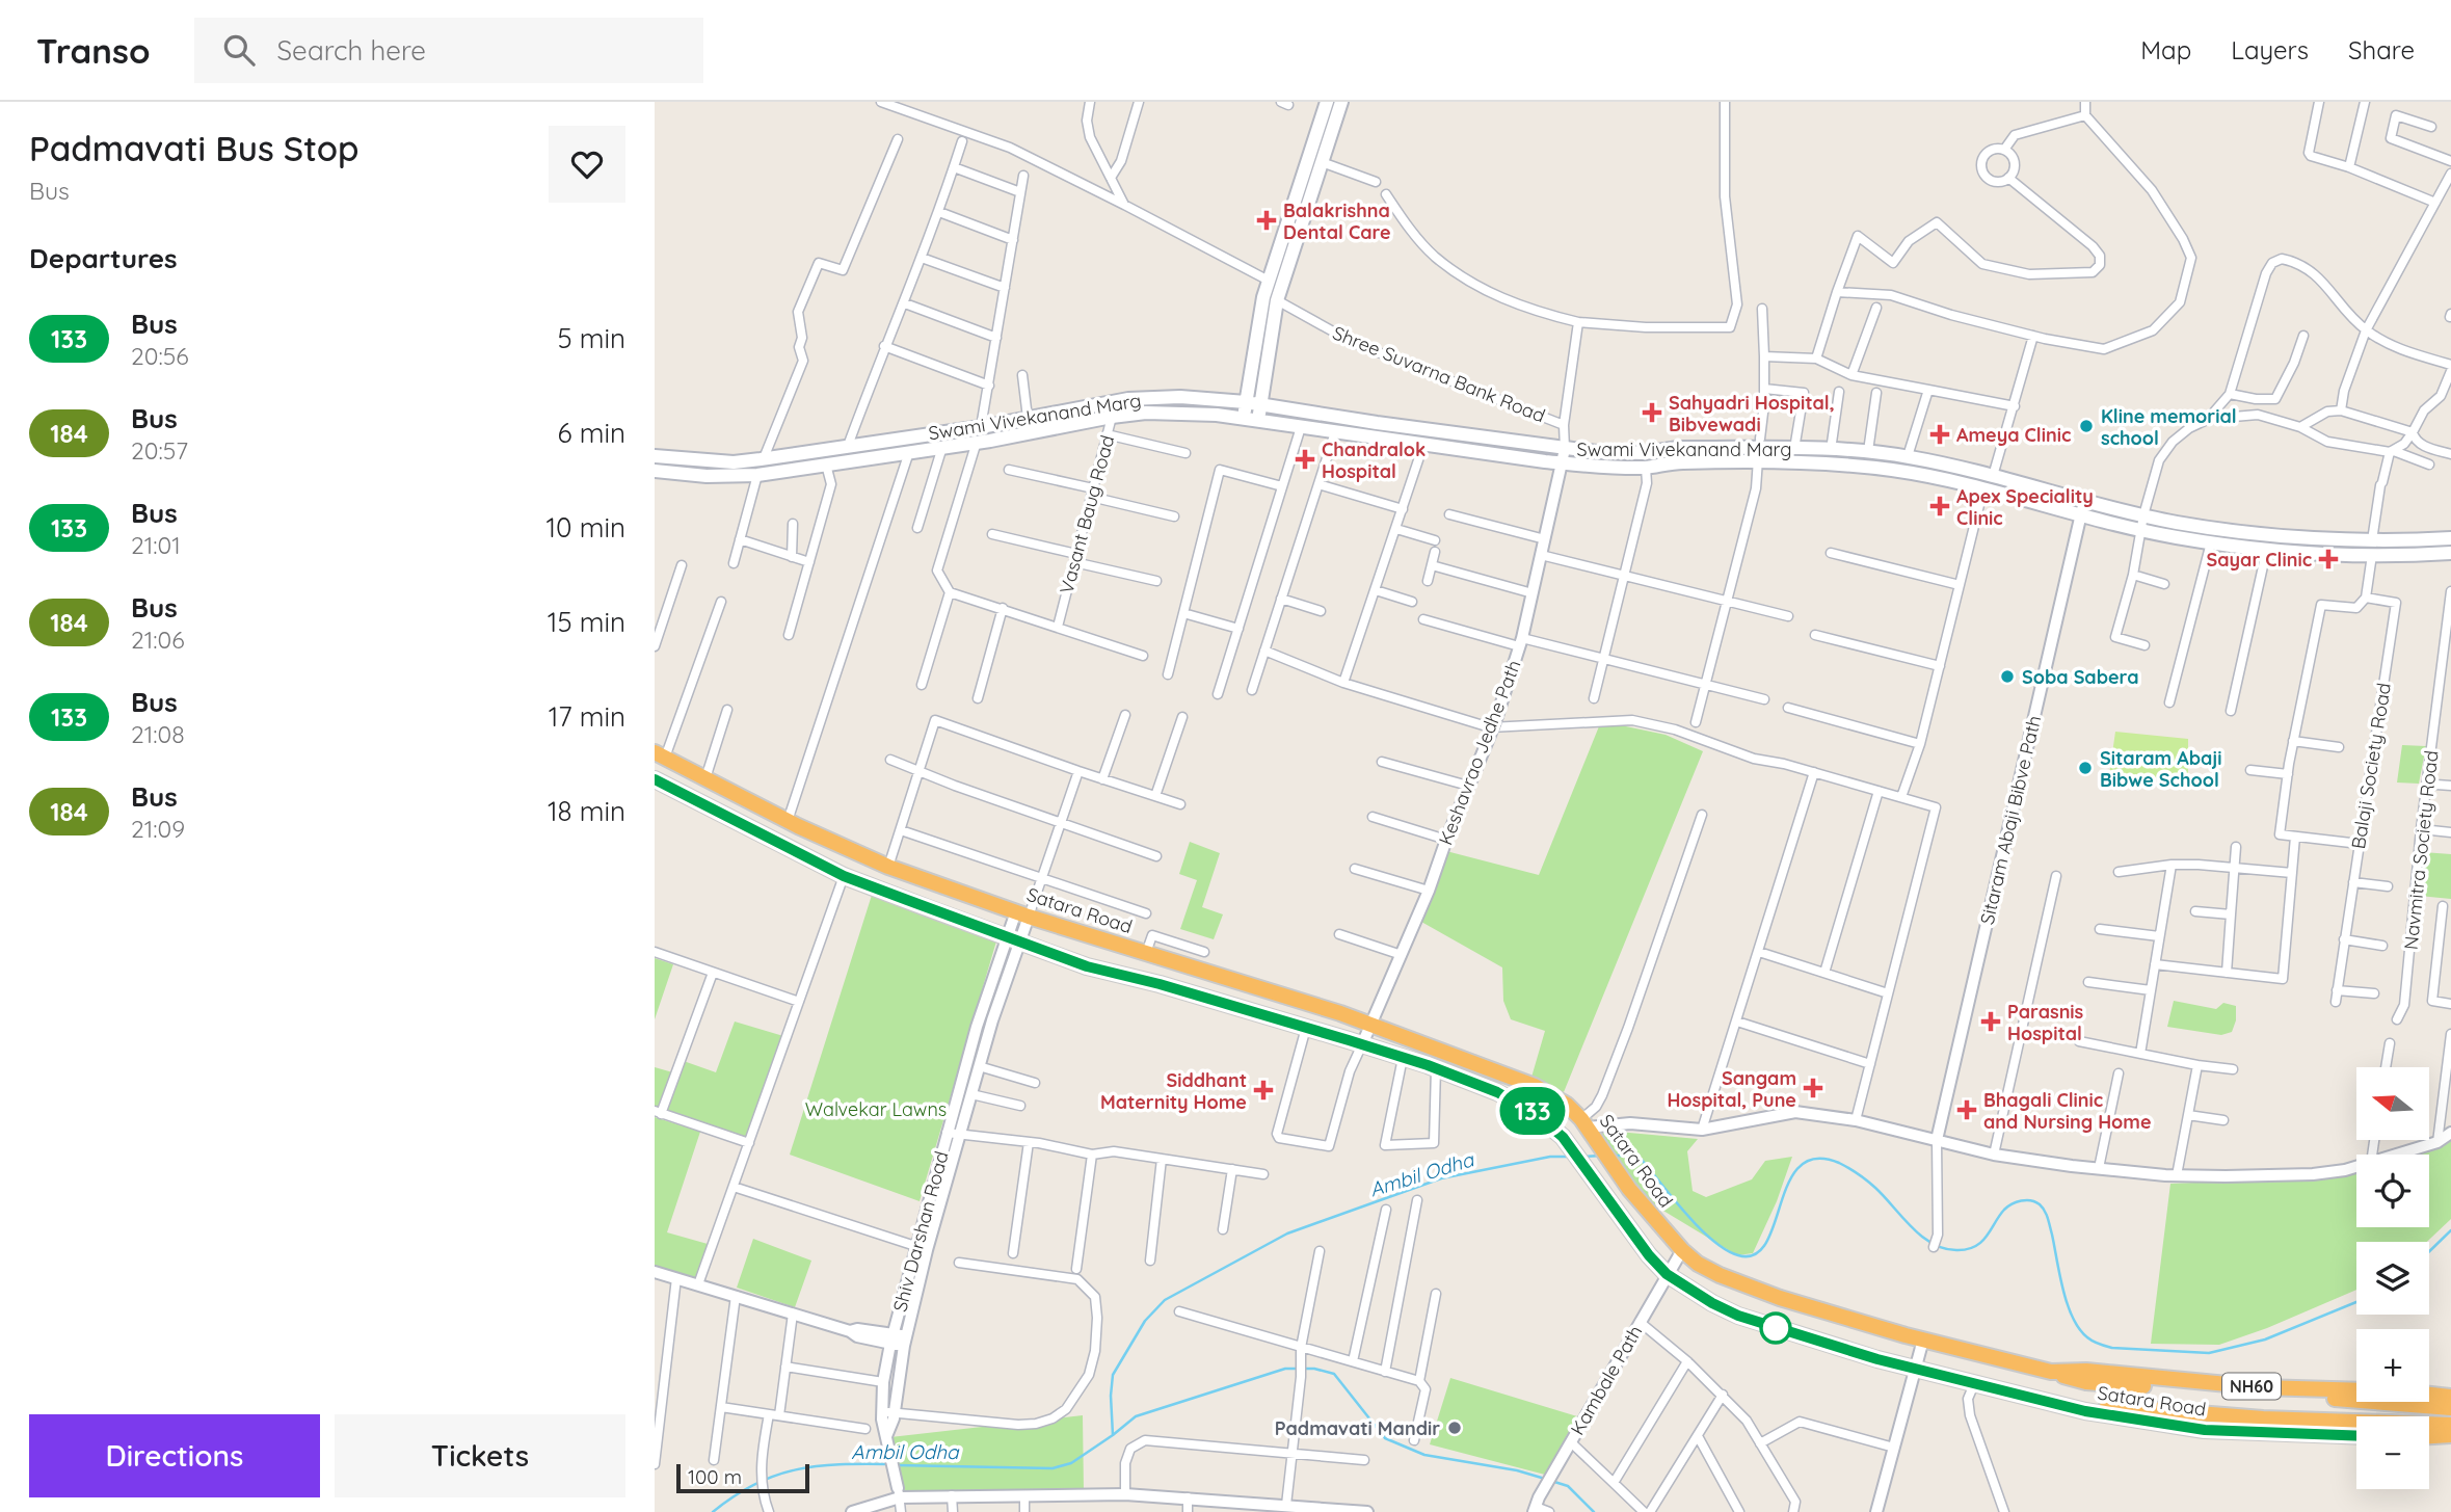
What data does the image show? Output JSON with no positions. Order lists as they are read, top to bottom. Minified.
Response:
{"streets":{"highway":["Satara Road","NH60"],"main road":["Swami Vivekanand Marg"],"street":["Shree Suvarna Bank Road","Vasant Baug Road","Keshavrao Jedhe Path","Balaji Society Road","Sitaram Abaji Bibve Path","Navmitra Society Road","Shiv Darshan Road","Kambale Path"]},"crossings":[["Swami Vivekanand Marg","Vasant Baug Road"],["Swami Vivekanand Marg","Keshavrao Jedhe Path"],["Swami Vivekanand Marg","Sitaram Abaji Bibve Path"],["Keshavrao Jedhe Path","Satara Road"],["Satara Road","Shiv Darshan Road"],["Satara Road","Kambale Path"]],"water":["Ambil Odha"],"parks":["Walvekar Lawns"],"places":{"health":["Balakrishna Dental Care","Sahyadri Hospital, Bibvewadi","Ameya Clinic","Chandralok Hospital","Apex Speciality Clinic","Sayar Clinic","Parasnis Hospital","Sangam Hospital, Pune","Siddhant Maternity Home","Bhagali Clinic and Nursing Home"],"other":["Kline memorial school","Soba Sabera","Sitaram Abaji Bibwe School","Padmavati Mandir"]},"lines":["bus line 133"],"scale_bar":"100 m","north":"left","page":{"header":"Transo","search":"Search here","nav":["Map","Layers","Share"],"heading":[["Padmavati Bus Stop","Bus"],"Departures"],"on_map":"133","list":[{"mark":"133","name":"Bus","note":"20:56","value":"5 min"},{"mark":"184","name":"Bus","note":"20:57","value":"6 min"},{"mark":"133","name":"Bus","note":"21:01","value":"10 min"},{"mark":"184","name":"Bus","note":"21:06","value":"15 min"},{"mark":"133","name":"Bus","note":"21:08","value":"17 min"},{"mark":"184","name":"Bus","note":"21:09","value":"18 min"}],"map_buttons":["+","−"],"buttons":["Directions","Tickets"],"scale":"100 m"}}
